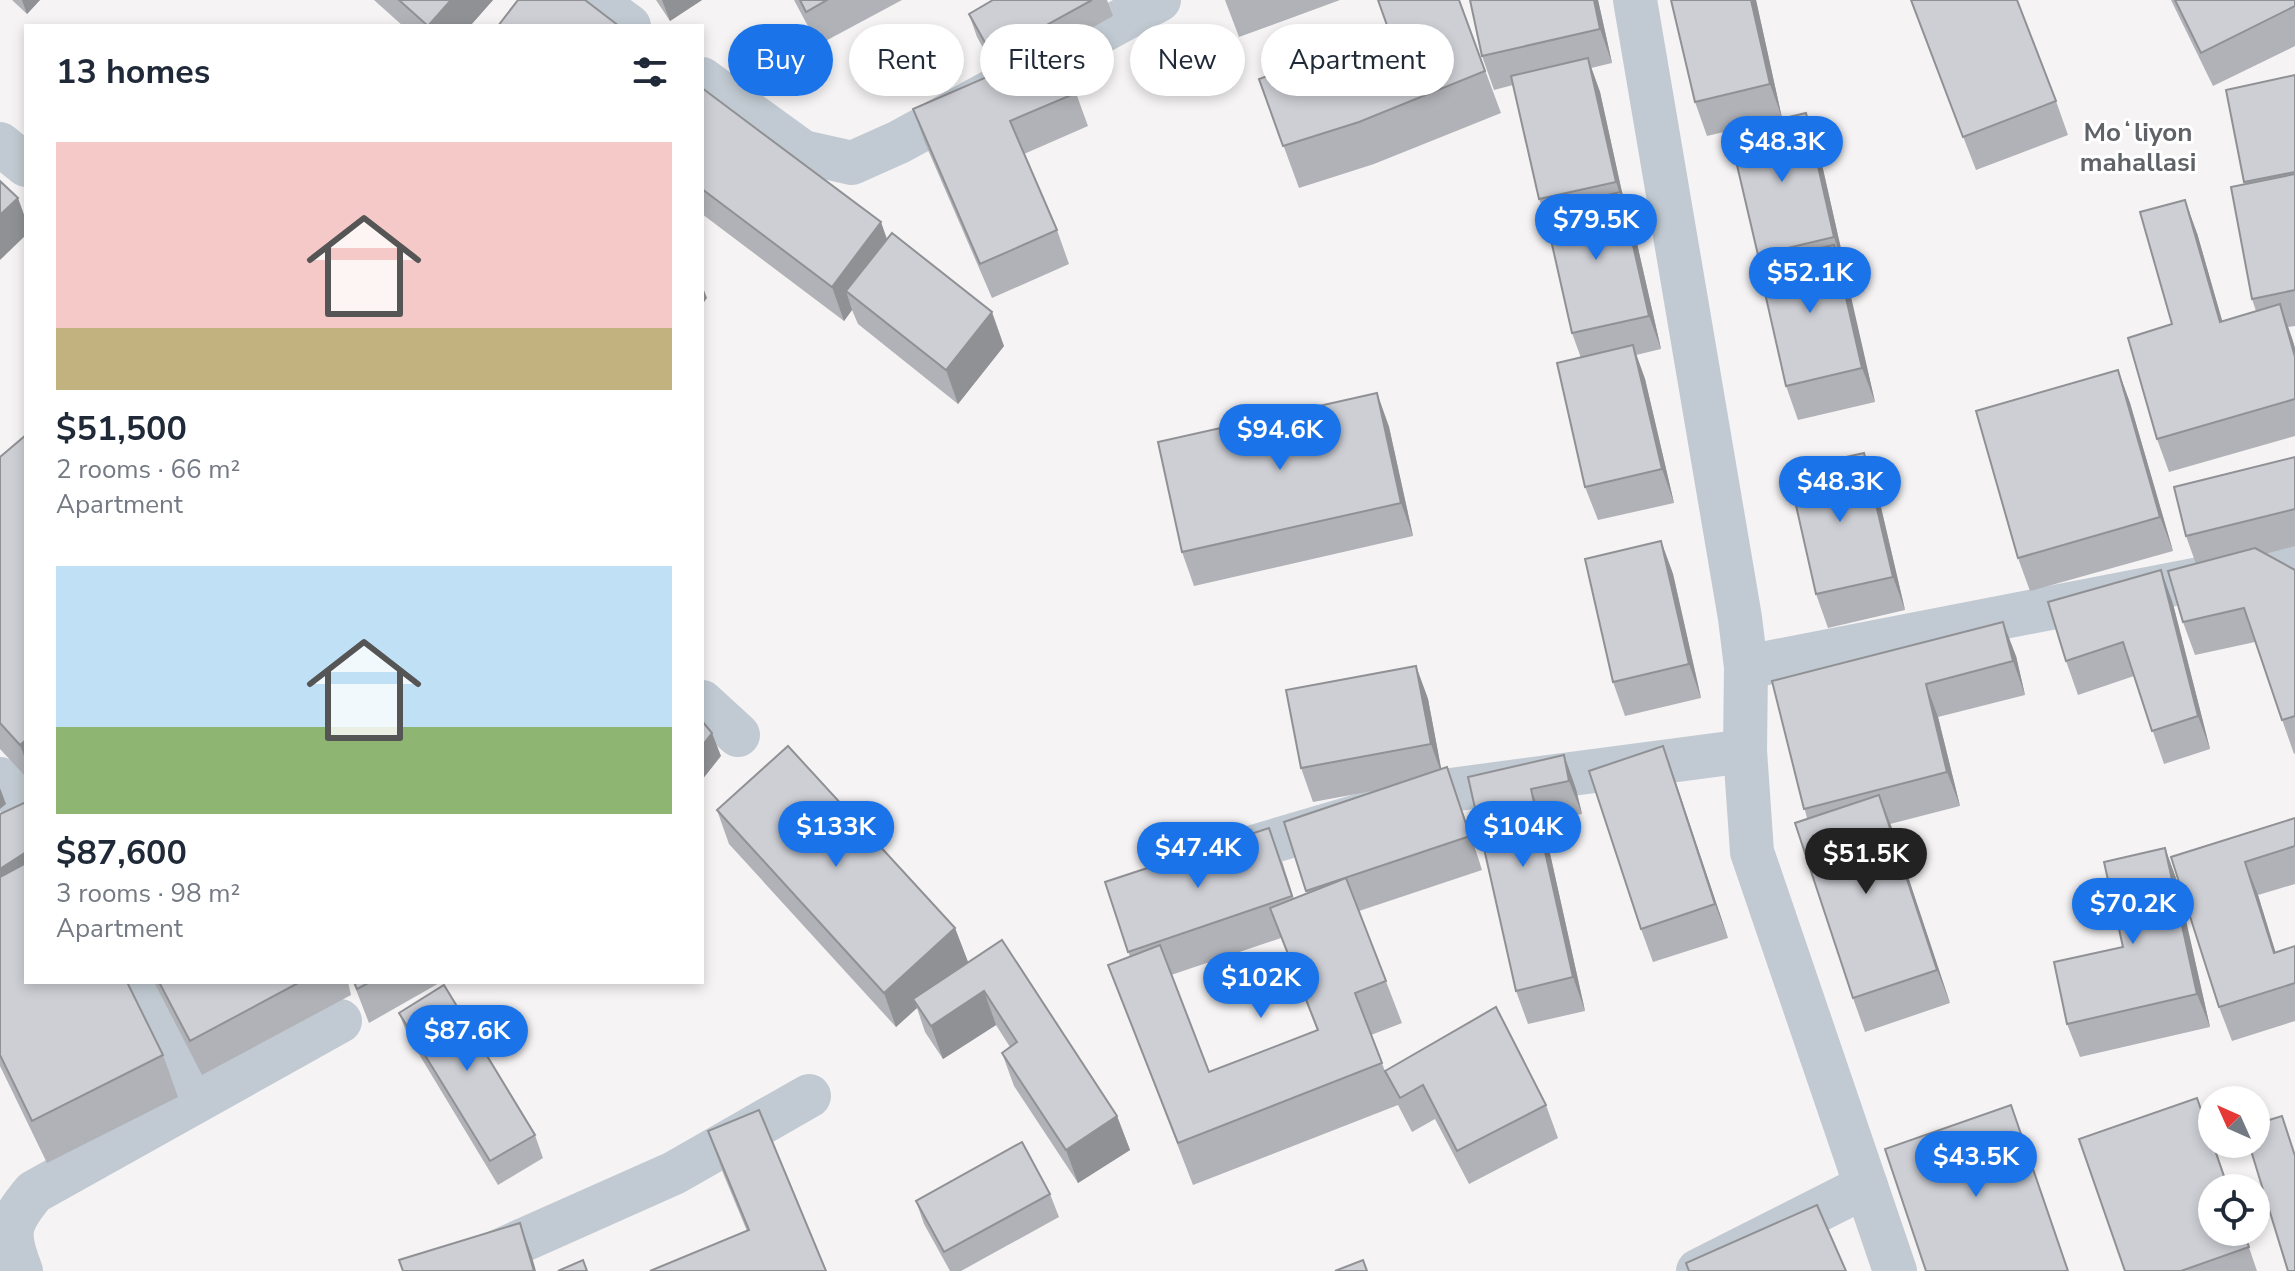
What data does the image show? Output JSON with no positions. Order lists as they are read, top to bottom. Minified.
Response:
{"districts":["Moʻliyon mahallasi"],"north":"top left","page":{"chip":["Buy","Rent","Filters","New","Apartment"],"heading":"13 homes","price":["$48.3K","$79.5K","$52.1K","$94.6K","$48.3K","$133K","$104K","$47.4K","$51.5K","$70.2K","$102K","$87.6K","$43.5K"],"list":[{"name":"$51,500","note":"2 rooms · 66 m² · Apartment"},{"name":"$87,600","note":"3 rooms · 98 m² · Apartment"}]}}
